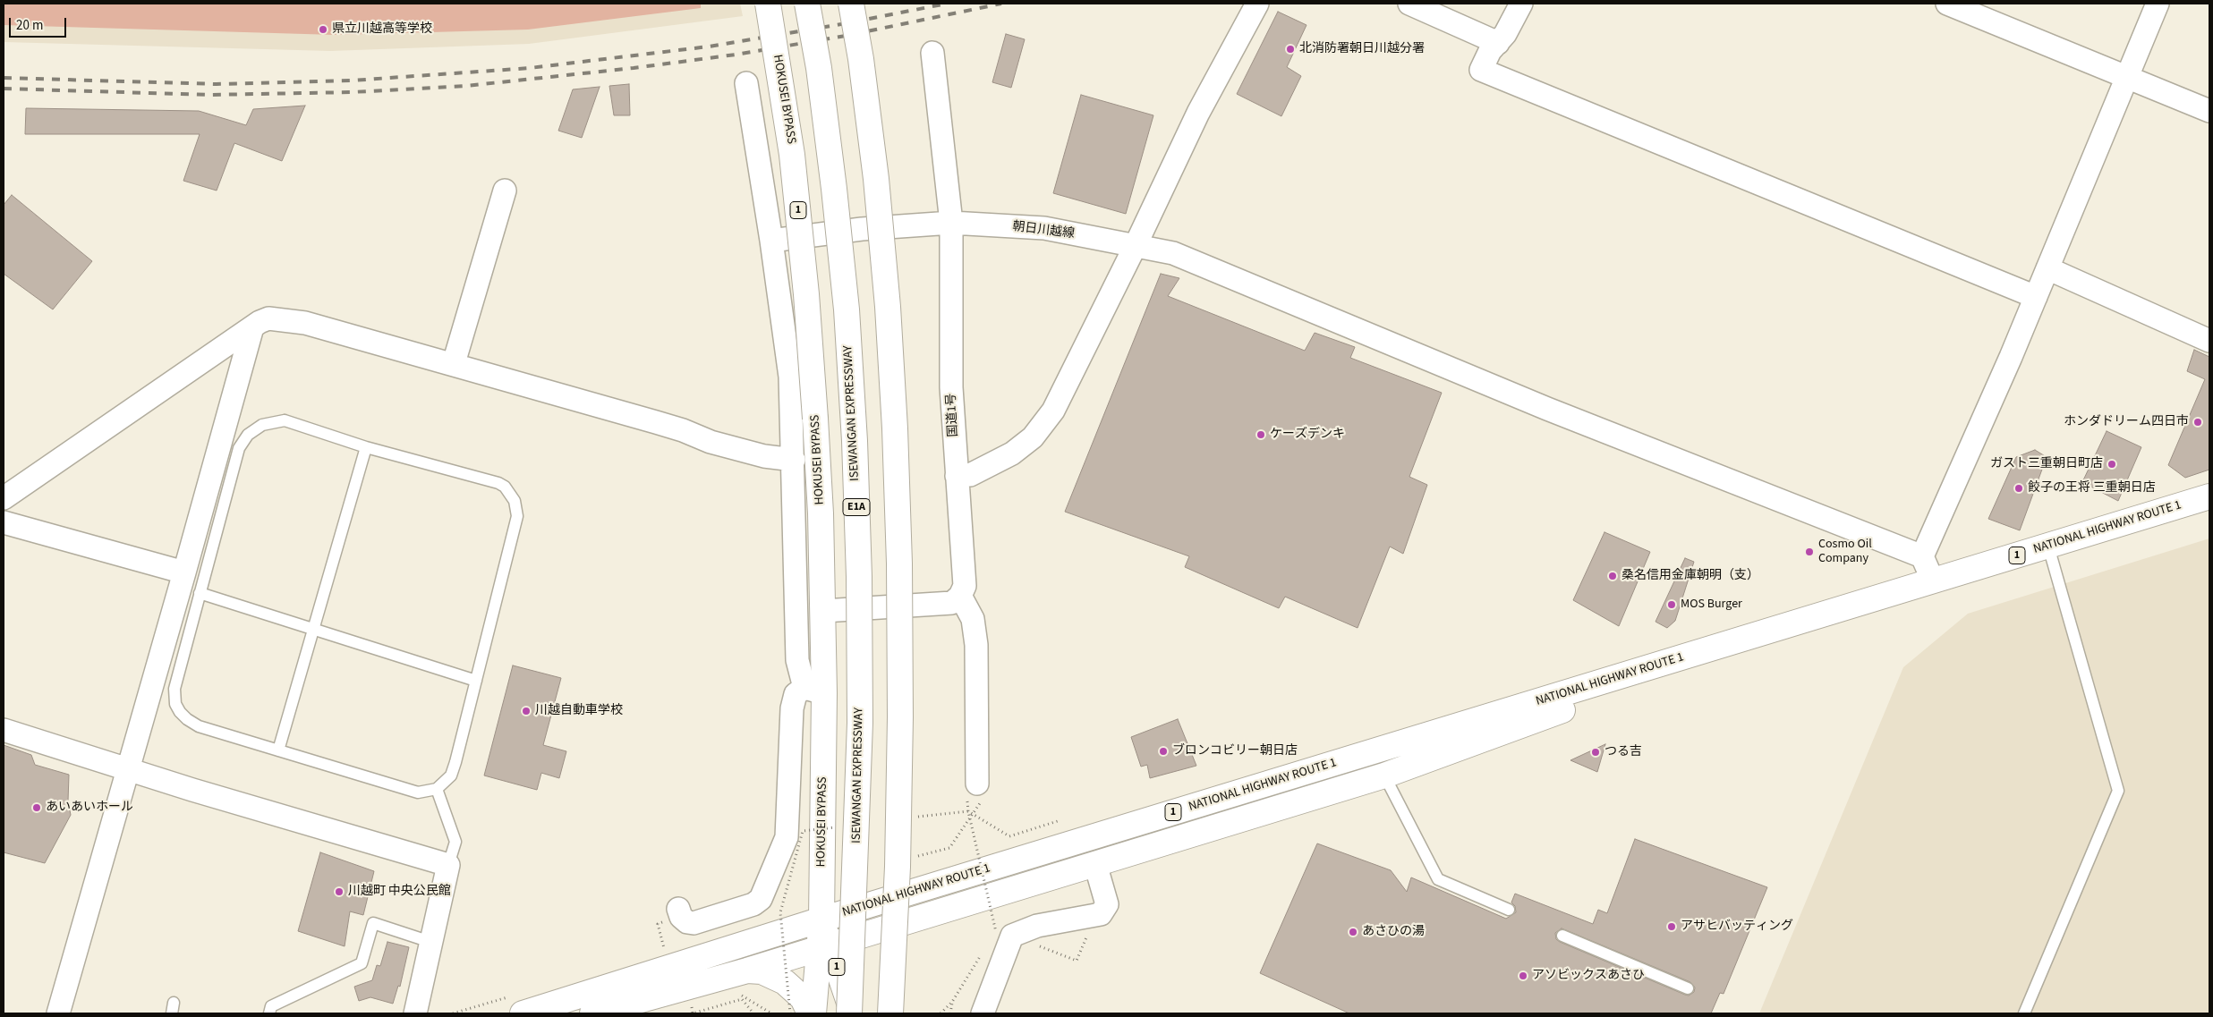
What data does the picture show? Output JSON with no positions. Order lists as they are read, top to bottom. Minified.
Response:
{"streets":{"highway":["HOKUSEI BYPASS","1","ISEWANGAN EXPRESSWAY","E1A","NATIONAL HIGHWAY ROUTE 1"],"street":["朝日川越線","国道1号"]},"crossings":[["HOKUSEI BYPASS","1"],["HOKUSEI BYPASS","ISEWANGAN EXPRESSWAY"],["HOKUSEI BYPASS","NATIONAL HIGHWAY ROUTE 1"],["1","朝日川越線"],["1","国道1号"],["朝日川越線","国道1号"]],"places":["県立川越高等学校","北消防署朝日川越分署","ホンダドリーム四日市","ケーズデンキ","ガスト三重朝日町店","餃子の王将 三重朝日店","Cosmo Oil Company","桑名信用金庫朝明（支）","MOS Burger","川越自動車学校","ブロンコビリー朝日店","つる吉","あいあいホール","川越町 中央公民館","アサヒバッティング","あさひの湯","アソビックスあさひ"],"scale_bar":"20 m"}
